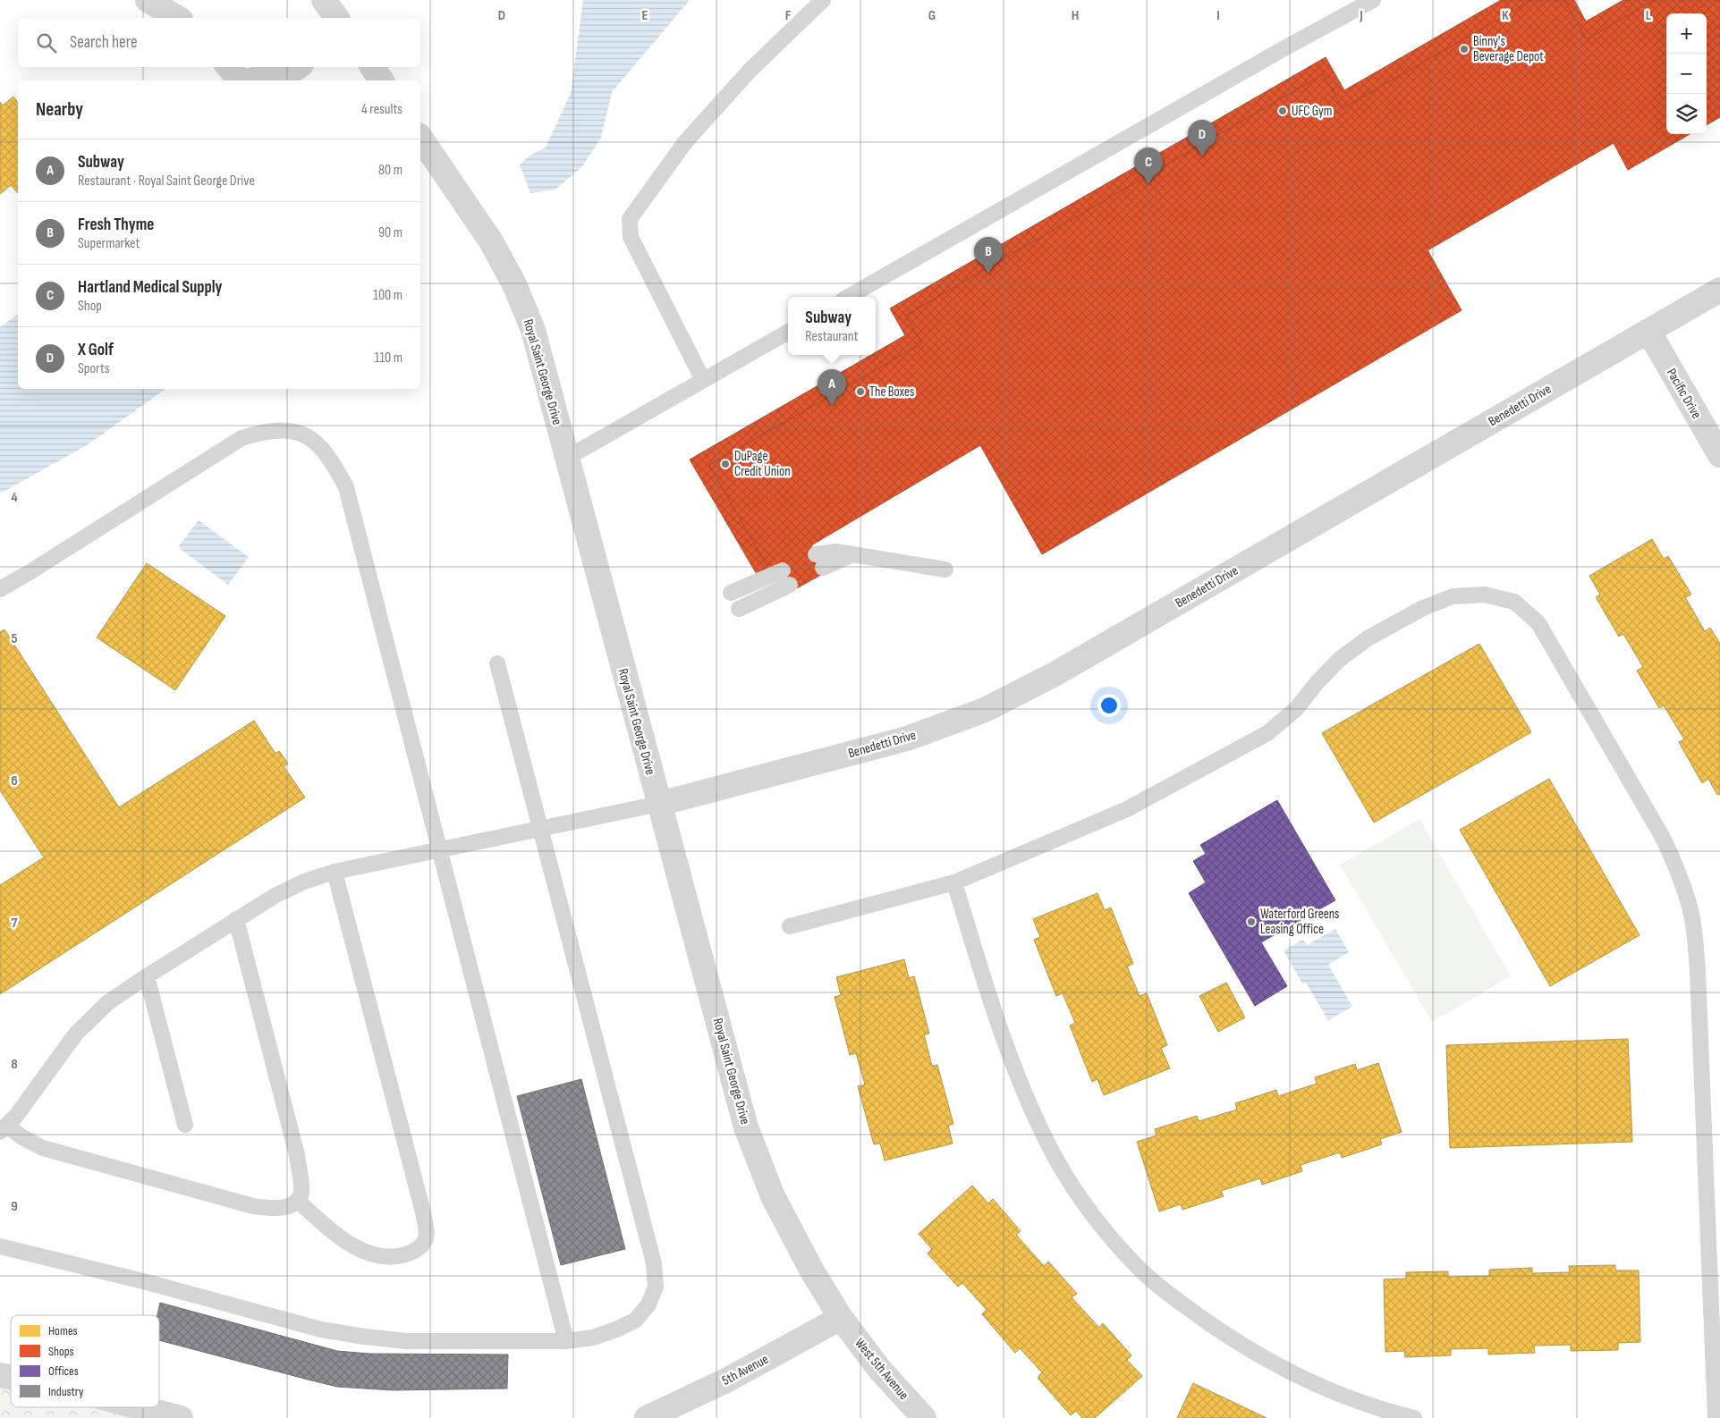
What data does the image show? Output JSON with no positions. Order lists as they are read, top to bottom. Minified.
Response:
{"streets":{"street":["Royal Saint George Drive","Pacific Drive","Benedetti Drive","West 5th Avenue","5th Avenue"]},"crossings":[["Royal Saint George Drive","Benedetti Drive"],["Royal Saint George Drive","West 5th Avenue"],["Royal Saint George Drive","5th Avenue"],["Pacific Drive","Benedetti Drive"],["West 5th Avenue","5th Avenue"]],"places":["Binny's Beverage Depot","UFC Gym","The Boxes","DuPage Credit Union","Waterford Greens Leasing Office"],"legend":["Homes","Shops","Offices","Industry"],"page":{"map_buttons":["+","−"],"search":"Search here","heading":["Nearby","4 results"],"pins":["D","C","B","A"],"list":[{"mark":"A","name":"Subway","note":"Restaurant · Royal Saint George Drive","value":"80 m"},{"mark":"B","name":"Fresh Thyme","note":"Supermarket","value":"90 m"},{"mark":"C","name":"Hartland Medical Supply","note":"Shop","value":"100 m"},{"mark":"D","name":"X Golf","note":"Sports","value":"110 m"}],"popup":["Subway","Restaurant"]},"grid":{"columns":["D","E","F","G","H","I","J","K","L"],"rows":["4","5","6","7","8","9"]}}
